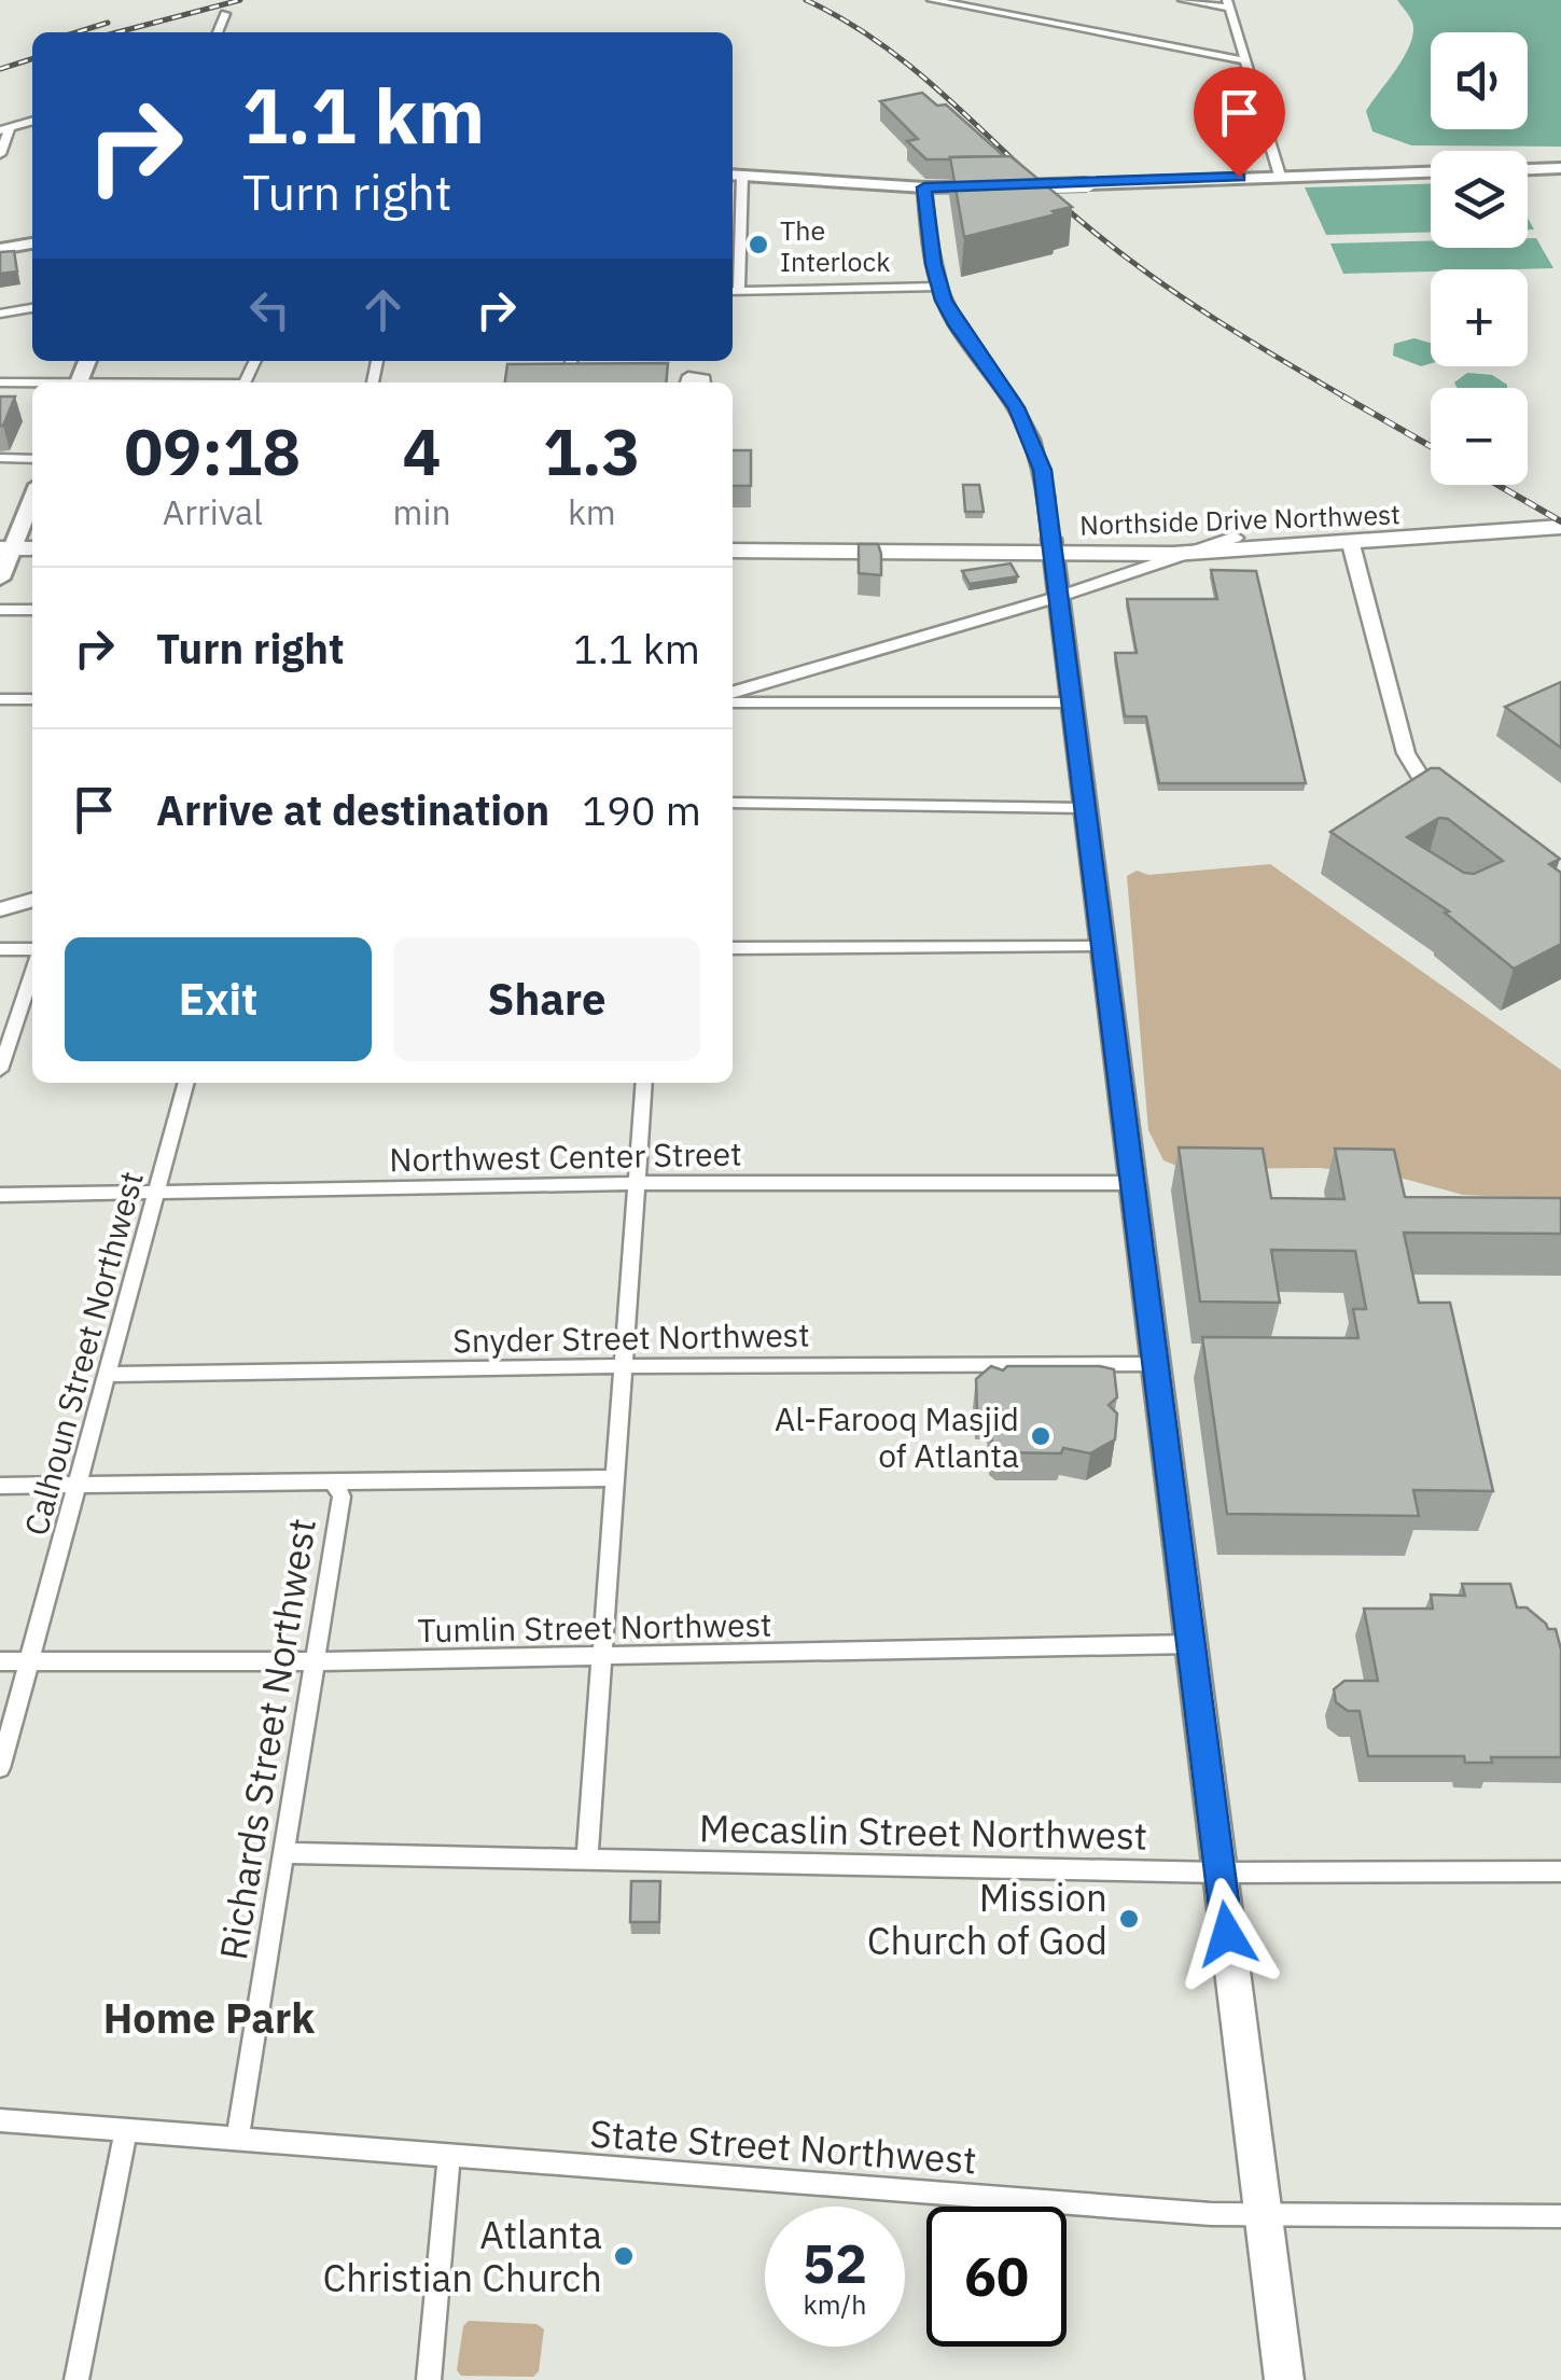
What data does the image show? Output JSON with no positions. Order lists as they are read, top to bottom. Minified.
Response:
{"streets":{"main road":["Northside Drive Northwest"],"street":["Northwest Center Street","Snyder Street Northwest","Calhoun Street Northwest","Tumlin Street Northwest","Richards Street Northwest","Mecaslin Street Northwest","State Street Northwest"]},"crossings":[["Northwest Center Street","Calhoun Street Northwest"],["Snyder Street Northwest","Calhoun Street Northwest"],["Calhoun Street Northwest","Tumlin Street Northwest"],["Tumlin Street Northwest","Richards Street Northwest"],["Richards Street Northwest","Mecaslin Street Northwest"],["Richards Street Northwest","State Street Northwest"]],"districts":["Home Park"],"places":["The Interlock","Al-Farooq Masjid of Atlanta","Mission Church of God","Atlanta Christian Church"],"page":{"map_buttons":["+","−"],"turn":["1.1 km","Turn right"],"eta":["09:18","Arrival","4","min","1.3","km"],"list":[{"name":"Turn right","value":"1.1 km"},{"name":"Arrive at destination","value":"190 m"}],"buttons":["Exit","Share"],"speed":"52 km/h","limit":"60"}}
